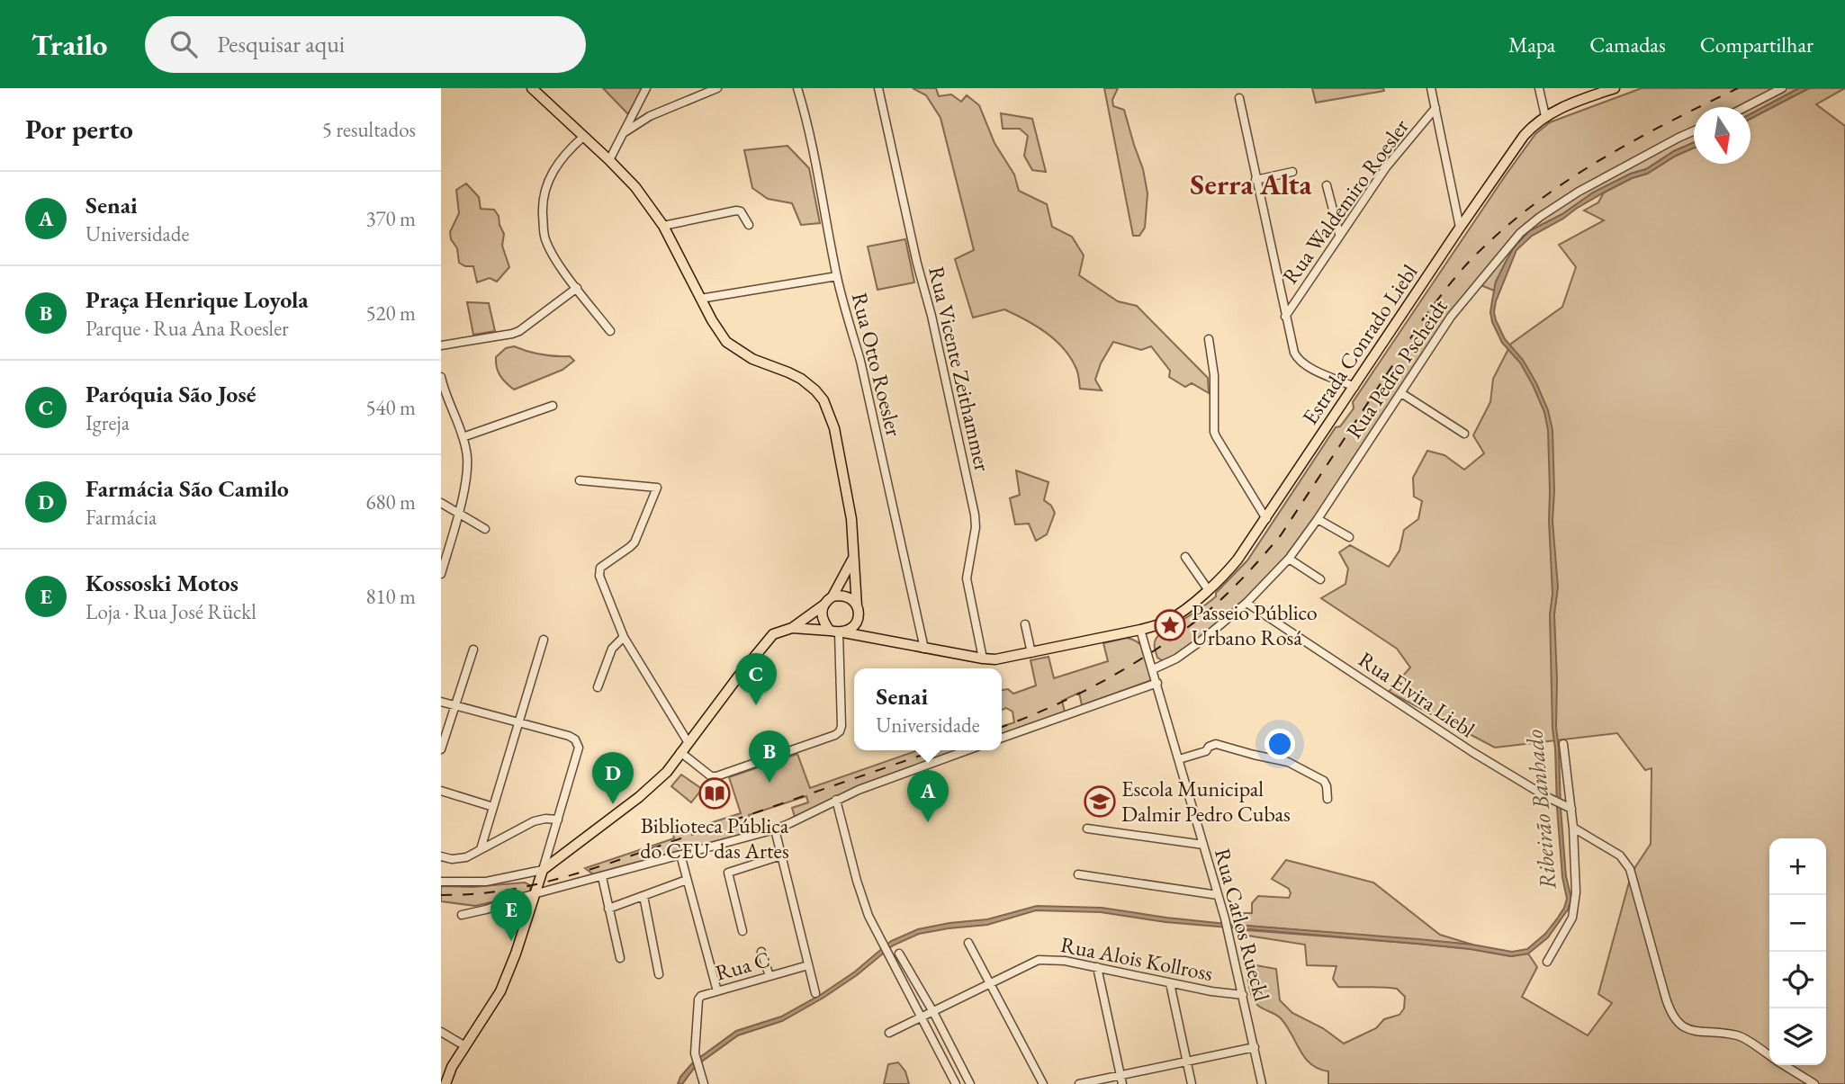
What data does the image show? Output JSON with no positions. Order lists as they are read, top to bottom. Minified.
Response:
{"streets":{"main road":["Estrada Conrado Liebl"],"street":["Rua Waldemiro Roesler","Rua Otto Roesler","Rua Vicente Zeithammer","Rua Pedro Pscheidt","Rua Elvira Liebl","Rua Carlos Rueckl","Rua Alois Kollross","Rua C"]},"crossings":[["Estrada Conrado Liebl","Rua Otto Roesler"],["Estrada Conrado Liebl","Rua Vicente Zeithammer"],["Estrada Conrado Liebl","Rua Carlos Rueckl"],["Rua Pedro Pscheidt","Rua Elvira Liebl"],["Rua Pedro Pscheidt","Rua Carlos Rueckl"],["Rua Carlos Rueckl","Rua Alois Kollross"]],"districts":["Serra Alta"],"water":["Ribeirão Banhado"],"places":{"place":["Passeio Público Urbano Rosá"],"library":["Biblioteca Pública do CEU das Artes"],"school or university":["Escola Municipal Dalmir Pedro Cubas"]},"north":"bottom","page":{"header":"Trailo","search":"Pesquisar aqui","nav":["Mapa","Camadas","Compartilhar"],"heading":["Por perto","5 resultados"],"list":[{"mark":"A","name":"Senai","note":"Universidade","value":"370 m"},{"mark":"B","name":"Praça Henrique Loyola","note":"Parque · Rua Ana Roesler","value":"520 m"},{"mark":"C","name":"Paróquia São José","note":"Igreja","value":"540 m"},{"mark":"D","name":"Farmácia São Camilo","note":"Farmácia","value":"680 m"},{"mark":"E","name":"Kossoski Motos","note":"Loja · Rua José Rückl","value":"810 m"}],"pins":["C","B","D","A","E"],"popup":["Senai","Universidade"],"map_buttons":["+","−"]}}
